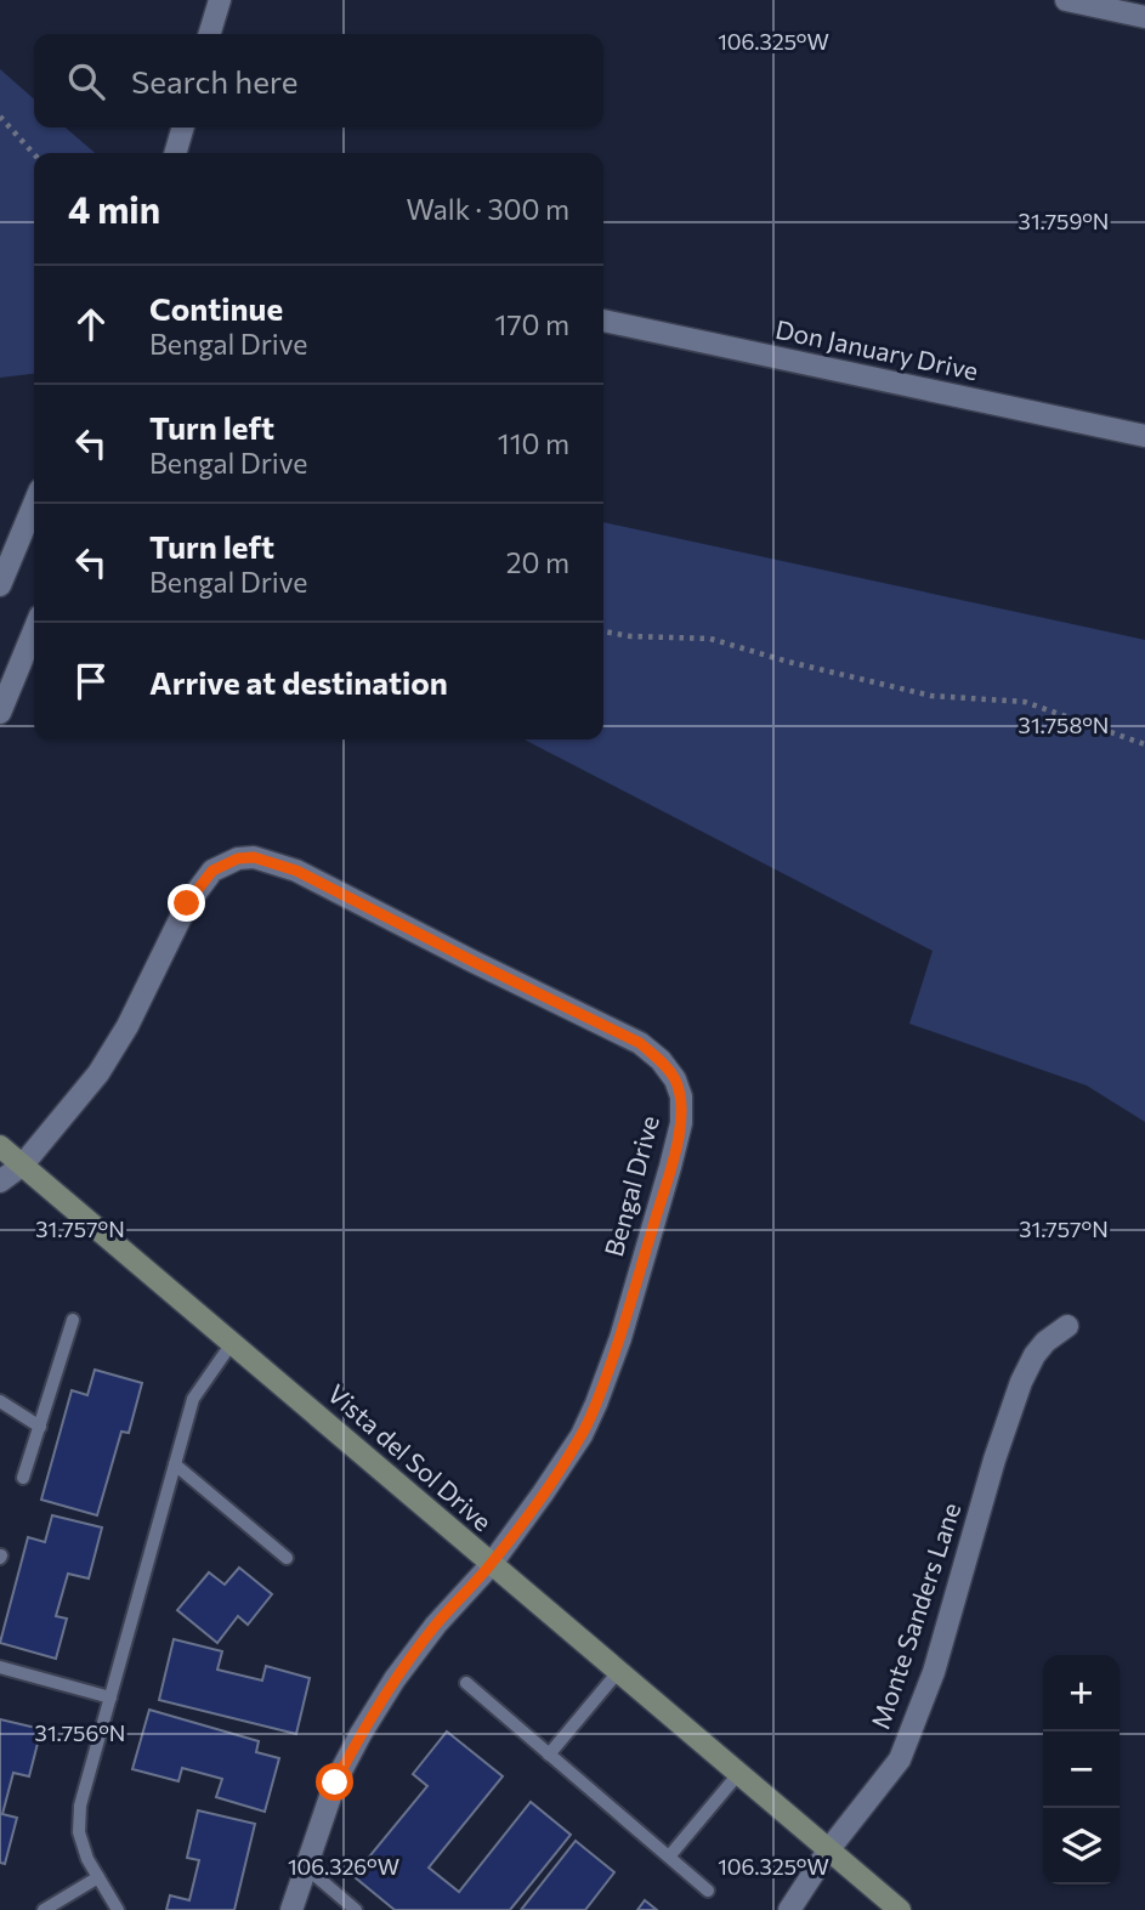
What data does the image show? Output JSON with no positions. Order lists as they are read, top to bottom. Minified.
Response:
{"streets":{"main road":["Vista del Sol Drive"],"street":["Don January Drive","Bengal Drive","Monte Sanders Lane"]},"crossings":[["Bengal Drive","Vista del Sol Drive"],["Vista del Sol Drive","Monte Sanders Lane"]],"page":{"search":"Search here","heading":["4 min","Walk · 300 m"],"list":[["Continue","Bengal Drive","170 m"],["Turn left","Bengal Drive","110 m"],["Turn left","Bengal Drive","20 m"],"Arrive at destination"],"map_buttons":["+","−"]},"coordinates":["106.325°W","31.759°N","31.758°N","31.757°N","31.756°N","106.326°W"]}
